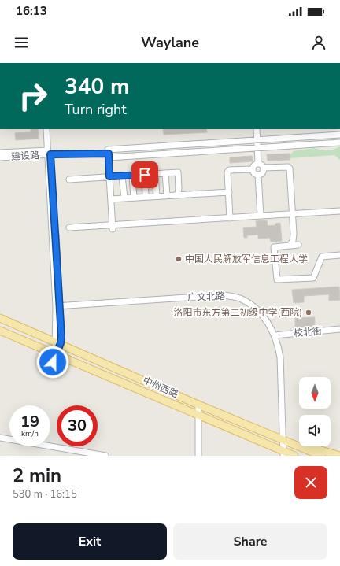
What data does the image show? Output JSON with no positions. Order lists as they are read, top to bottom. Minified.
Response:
{"streets":{"main road":["中州西路"],"street":["建设路","广文北路","校北街"]},"crossings":[["广文北路","校北街"],["广文北路","中州西路"]],"places":["中国人民解放军信息工程大学","洛阳市东方第二初级中学(西院)"],"north":"bottom","page":{"status":"16:13","header":"Waylane","turn":["340 m","Turn right"],"speed":"19 km/h","limit":"30","heading":["2 min","530 m · 16:15"],"buttons":["Exit","Share"]}}
